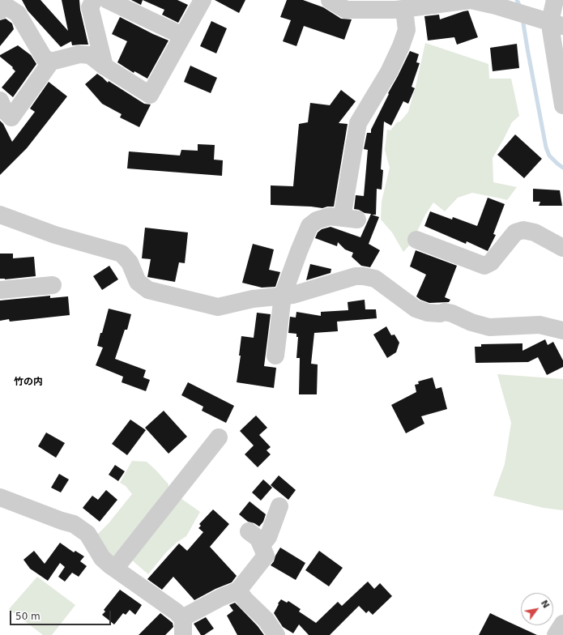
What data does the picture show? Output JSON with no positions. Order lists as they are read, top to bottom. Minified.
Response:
{"districts":["竹の内"],"scale_bar":"50 m","north":"top right"}
